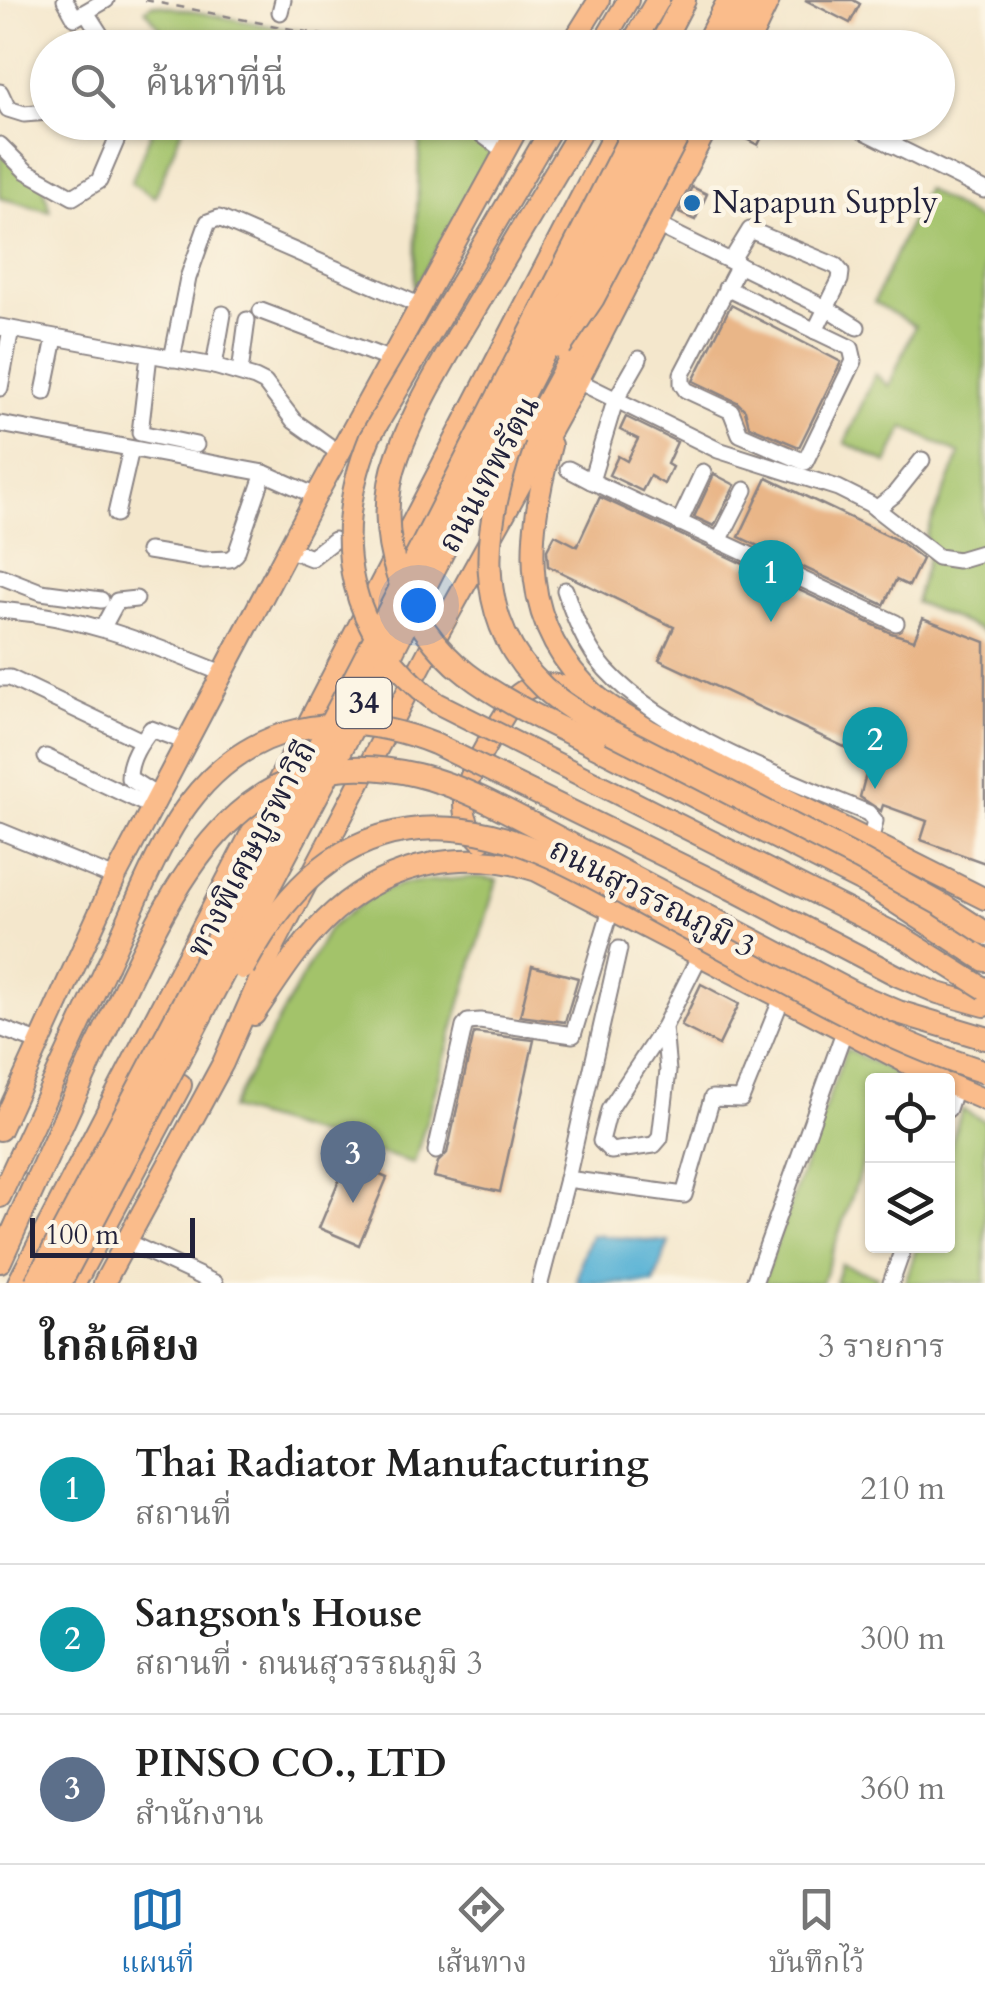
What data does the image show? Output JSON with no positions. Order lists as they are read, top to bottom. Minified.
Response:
{"streets":{"highway":["ถนนเทพรัตน","34","ทางพิเศษบูรพาวิถี"],"main road":["ถนนสุวรรณภูมิ 3"]},"crossings":[["ถนนเทพรัตน","ถนนสุวรรณภูมิ 3"]],"places":["Napapun Supply"],"scale_bar":"100 m","page":{"search":"ค้นหาที่นี่","pins":["1","2","3"],"scale":"100 m","heading":["ใกล้เคียง","3 รายการ"],"list":[{"mark":"1","name":"Thai Radiator Manufacturing","note":"สถานที่","value":"210 m"},{"mark":"2","name":"Sangson's House","note":"สถานที่ · ถนนสุวรรณภูมิ 3","value":"300 m"},{"mark":"3","name":"PINSO CO., LTD","note":"สำนักงาน","value":"360 m"}],"nav":["แผนที่","เส้นทาง","บันทึกไว้"]}}
